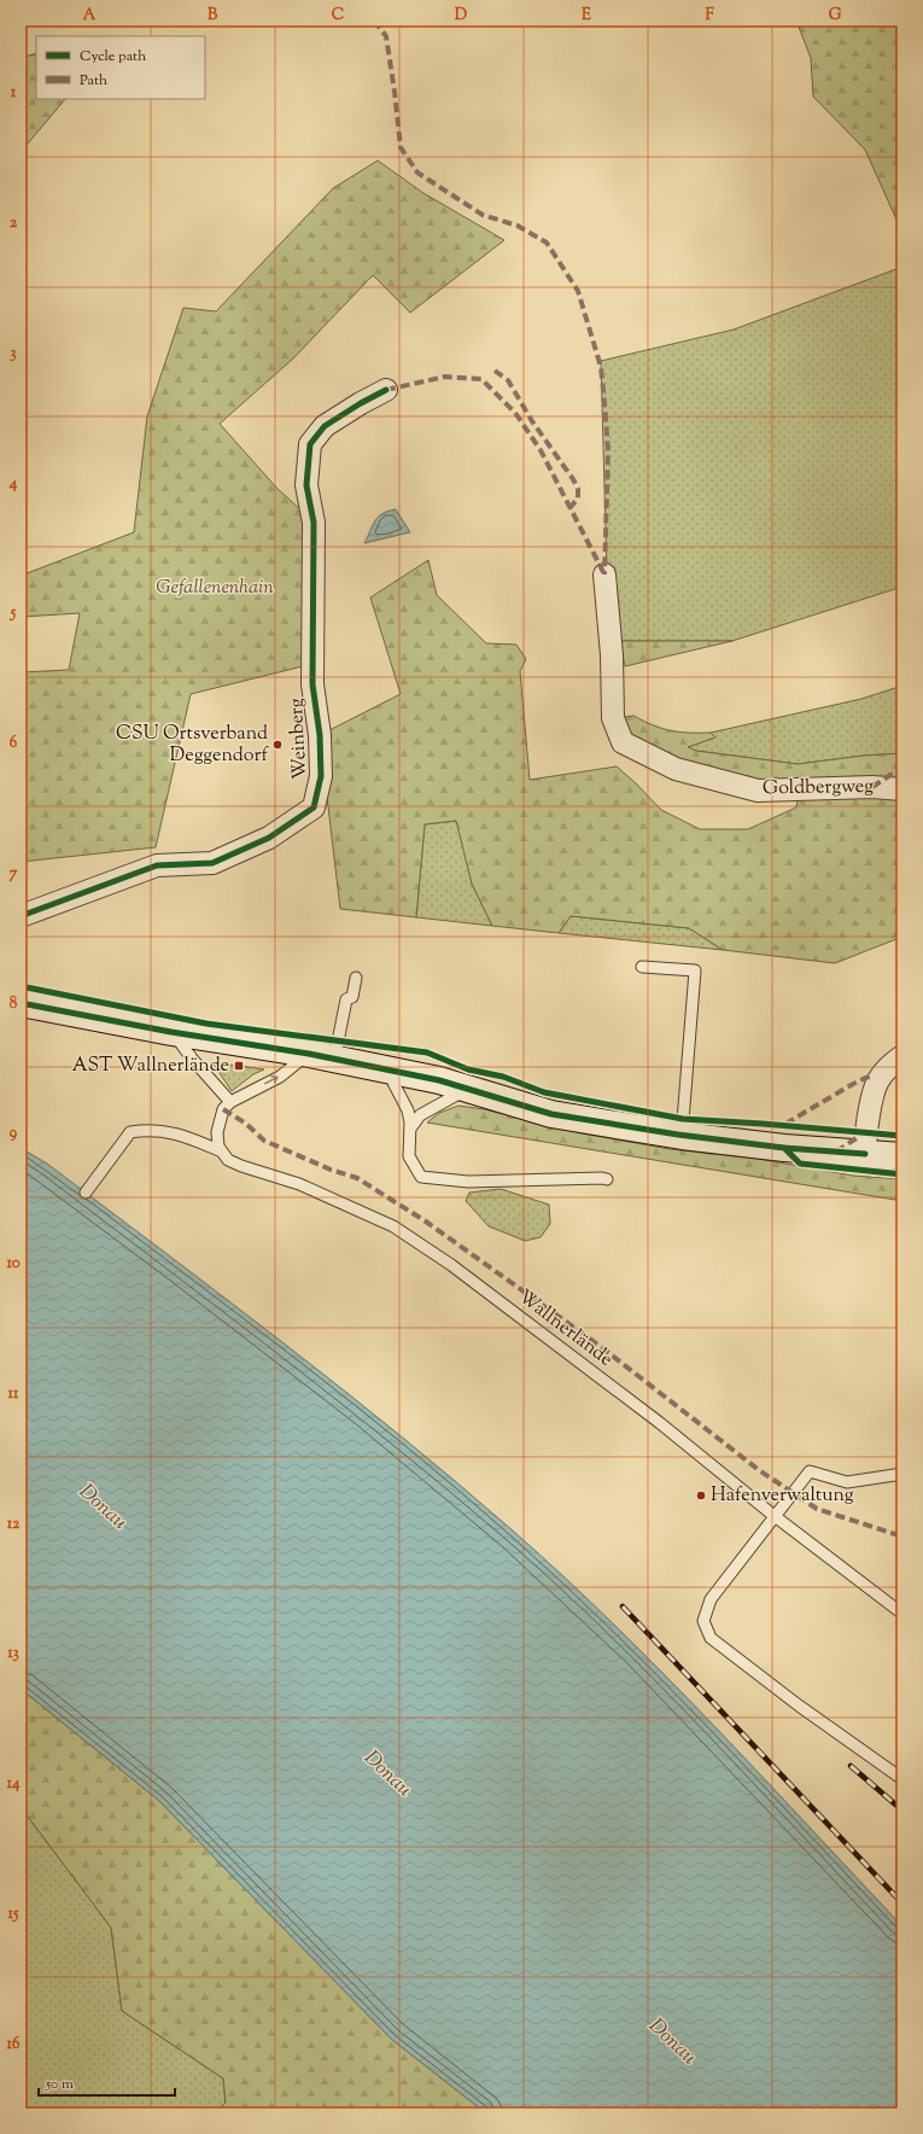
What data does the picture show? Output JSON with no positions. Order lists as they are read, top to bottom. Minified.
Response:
{"streets":{"street":["Weinberg","Goldbergweg"],"lane":["Wallnerlände"]},"water":["Donau"],"parks":["Gefallenenhain"],"places":{"other":["CSU Ortsverband Deggendorf","Hafenverwaltung"],"transit":["AST Wallnerlände"]},"legend":["Cycle path","Path"],"scale_bar":"50 m","grid":{"columns":["A","B","C","D","E","F","G"],"rows":["1","2","3","4","5","6","7","8","9","10","11","12","13","14","15","16"]}}
